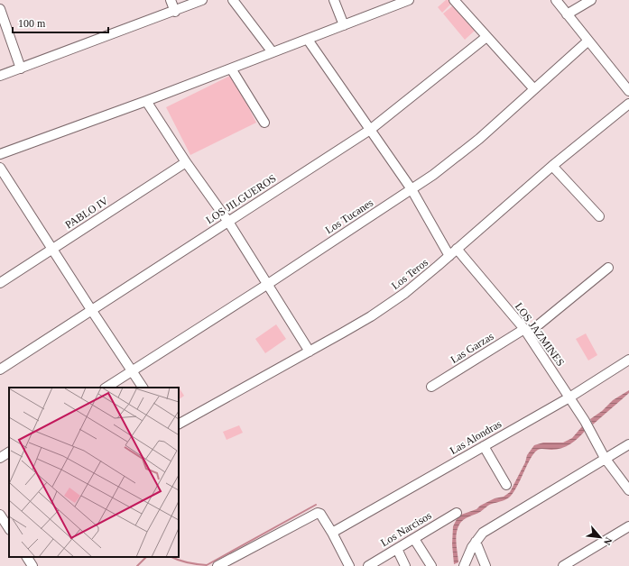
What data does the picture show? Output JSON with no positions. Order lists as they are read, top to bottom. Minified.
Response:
{"streets":{"street":["LOS JILGUEROS","PABLO IV","Los Tucanes","Los Teros","LOS JAZMINES","Las Garzas","Las Alondras","Los Narcisos"]},"crossings":[["Los Teros","LOS JAZMINES"],["LOS JAZMINES","Las Garzas"],["LOS JAZMINES","Las Alondras"]],"scale_bar":"100 m","north":"bottom right"}
